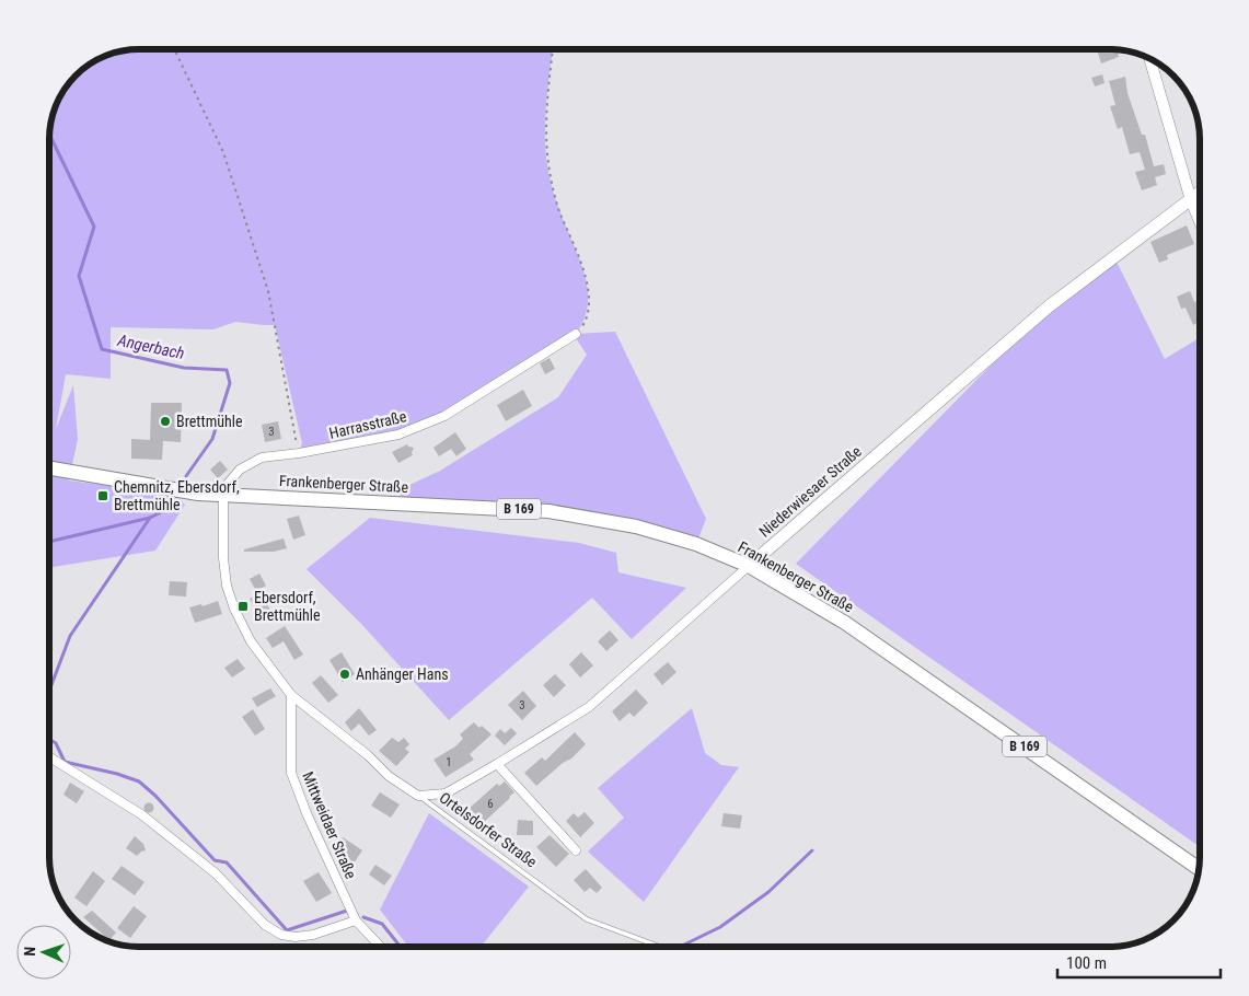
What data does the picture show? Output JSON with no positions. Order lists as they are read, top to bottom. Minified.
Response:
{"streets":{"main road":["Frankenberger Straße","Niederwiesaer Straße","B 169"],"street":["Harrasstraße","Mittweidaer Straße","Ortelsdorfer Straße"]},"crossings":[["Harrasstraße","Frankenberger Straße"],["Frankenberger Straße","Niederwiesaer Straße"],["Niederwiesaer Straße","Ortelsdorfer Straße"],["Mittweidaer Straße","Ortelsdorfer Straße"]],"water":["Angerbach"],"places":{"other":["Brettmühle","Anhänger Hans"],"transit":["Chemnitz, Ebersdorf, Brettmühle","Ebersdorf, Brettmühle"]},"house_numbers":["3","3","1","6"],"scale_bar":"100 m","north":"left"}
